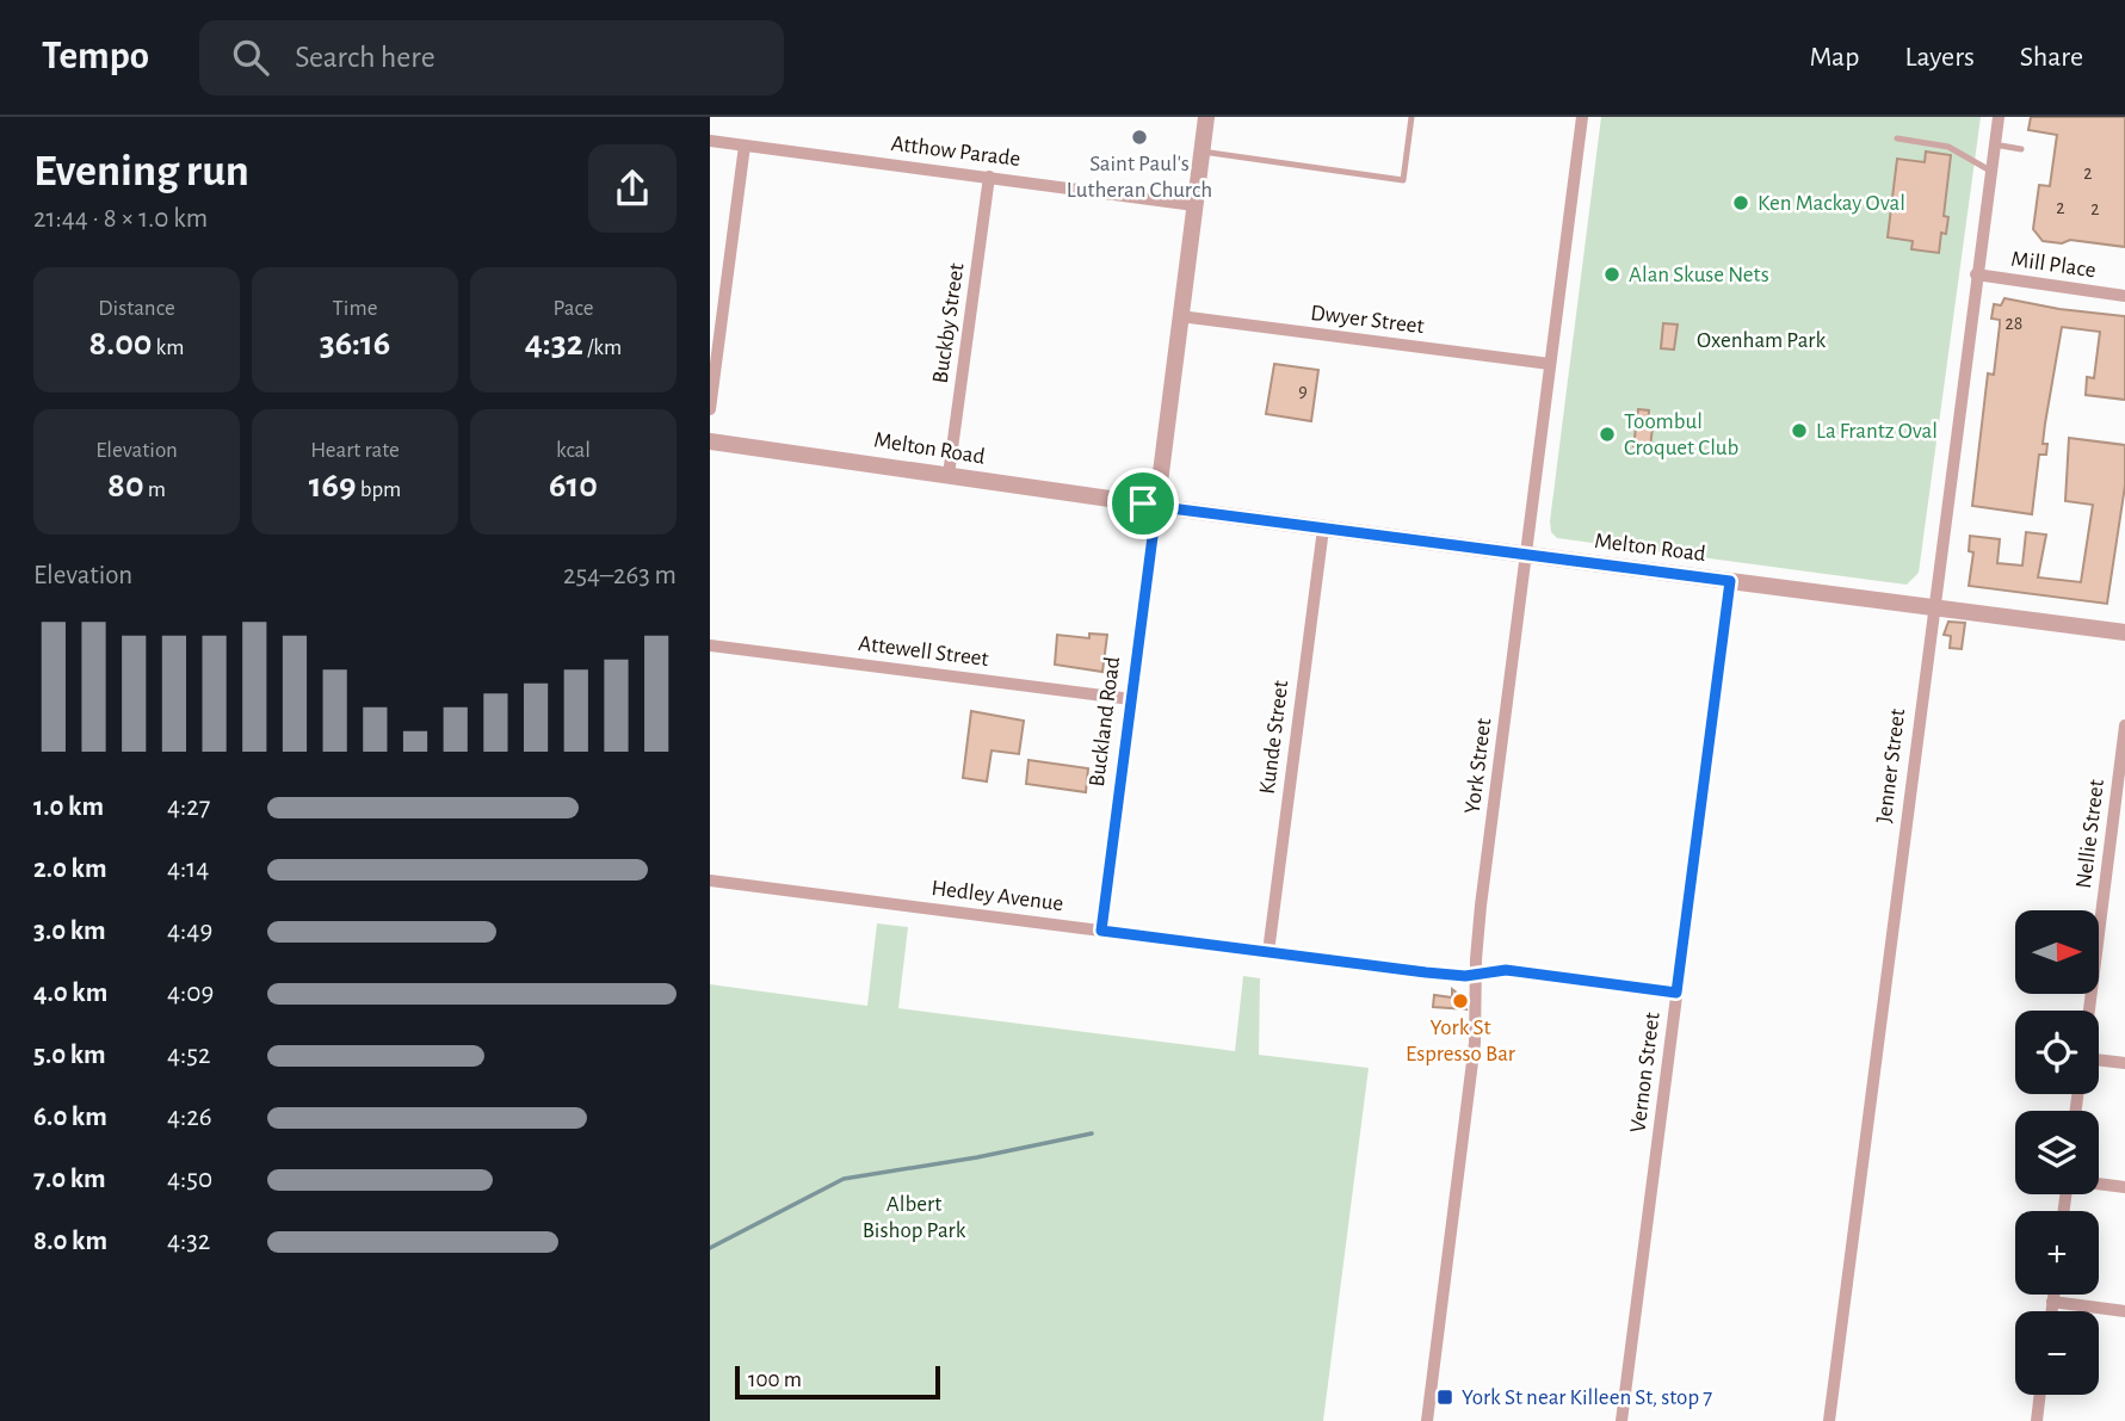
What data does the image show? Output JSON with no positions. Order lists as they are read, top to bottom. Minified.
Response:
{"streets":{"street":["Atthow Parade","Mill Place","Dwyer Street","Buckby Street","Melton Road","Attewell Street","Buckland Road","Kunde Street","York Street","Jenner Street","Nellie Street","Hedley Avenue","Vernon Street"]},"crossings":[["Atthow Parade","Buckby Street"],["Mill Place","Jenner Street"],["Dwyer Street","York Street"],["Buckby Street","Melton Road"],["Melton Road","Buckland Road"],["Melton Road","Kunde Street"],["Melton Road","York Street"],["Melton Road","Jenner Street"],["Melton Road","Vernon Street"],["Attewell Street","Buckland Road"],["Buckland Road","Hedley Avenue"],["Kunde Street","Hedley Avenue"],["York Street","Hedley Avenue"],["Hedley Avenue","Vernon Street"]],"parks":["Oxenham Park","Albert Bishop Park"],"places":{"other":["Saint Paul's Lutheran Church","Ken Mackay Oval","Alan Skuse Nets","La Frantz Oval","Toombul Croquet Club","York St Espresso Bar"],"transit":["York St near Killeen St, stop 7"]},"house_numbers":["2","2","2","28","9"],"scale_bar":"100 m","north":"right","page":{"header":"Tempo","search":"Search here","nav":["Map","Layers","Share"],"heading":["Evening run","21:44 · 8 × 1.0 km"],"stats":[["Distance","8.00 km"],["Time","36:16"],["Pace","4:32 /km"],["Elevation","80 m"],["Heart rate","169 bpm"],["kcal","610"]],"chart":["Elevation","254–263 m"],"list":[{"name":"1.0 km","note":"4:27"},{"name":"2.0 km","note":"4:14"},{"name":"3.0 km","note":"4:49"},{"name":"4.0 km","note":"4:09"},{"name":"5.0 km","note":"4:52"},{"name":"6.0 km","note":"4:26"},{"name":"7.0 km","note":"4:50"},{"name":"8.0 km","note":"4:32"}],"map_buttons":["+","−"],"scale":"100 m"}}
